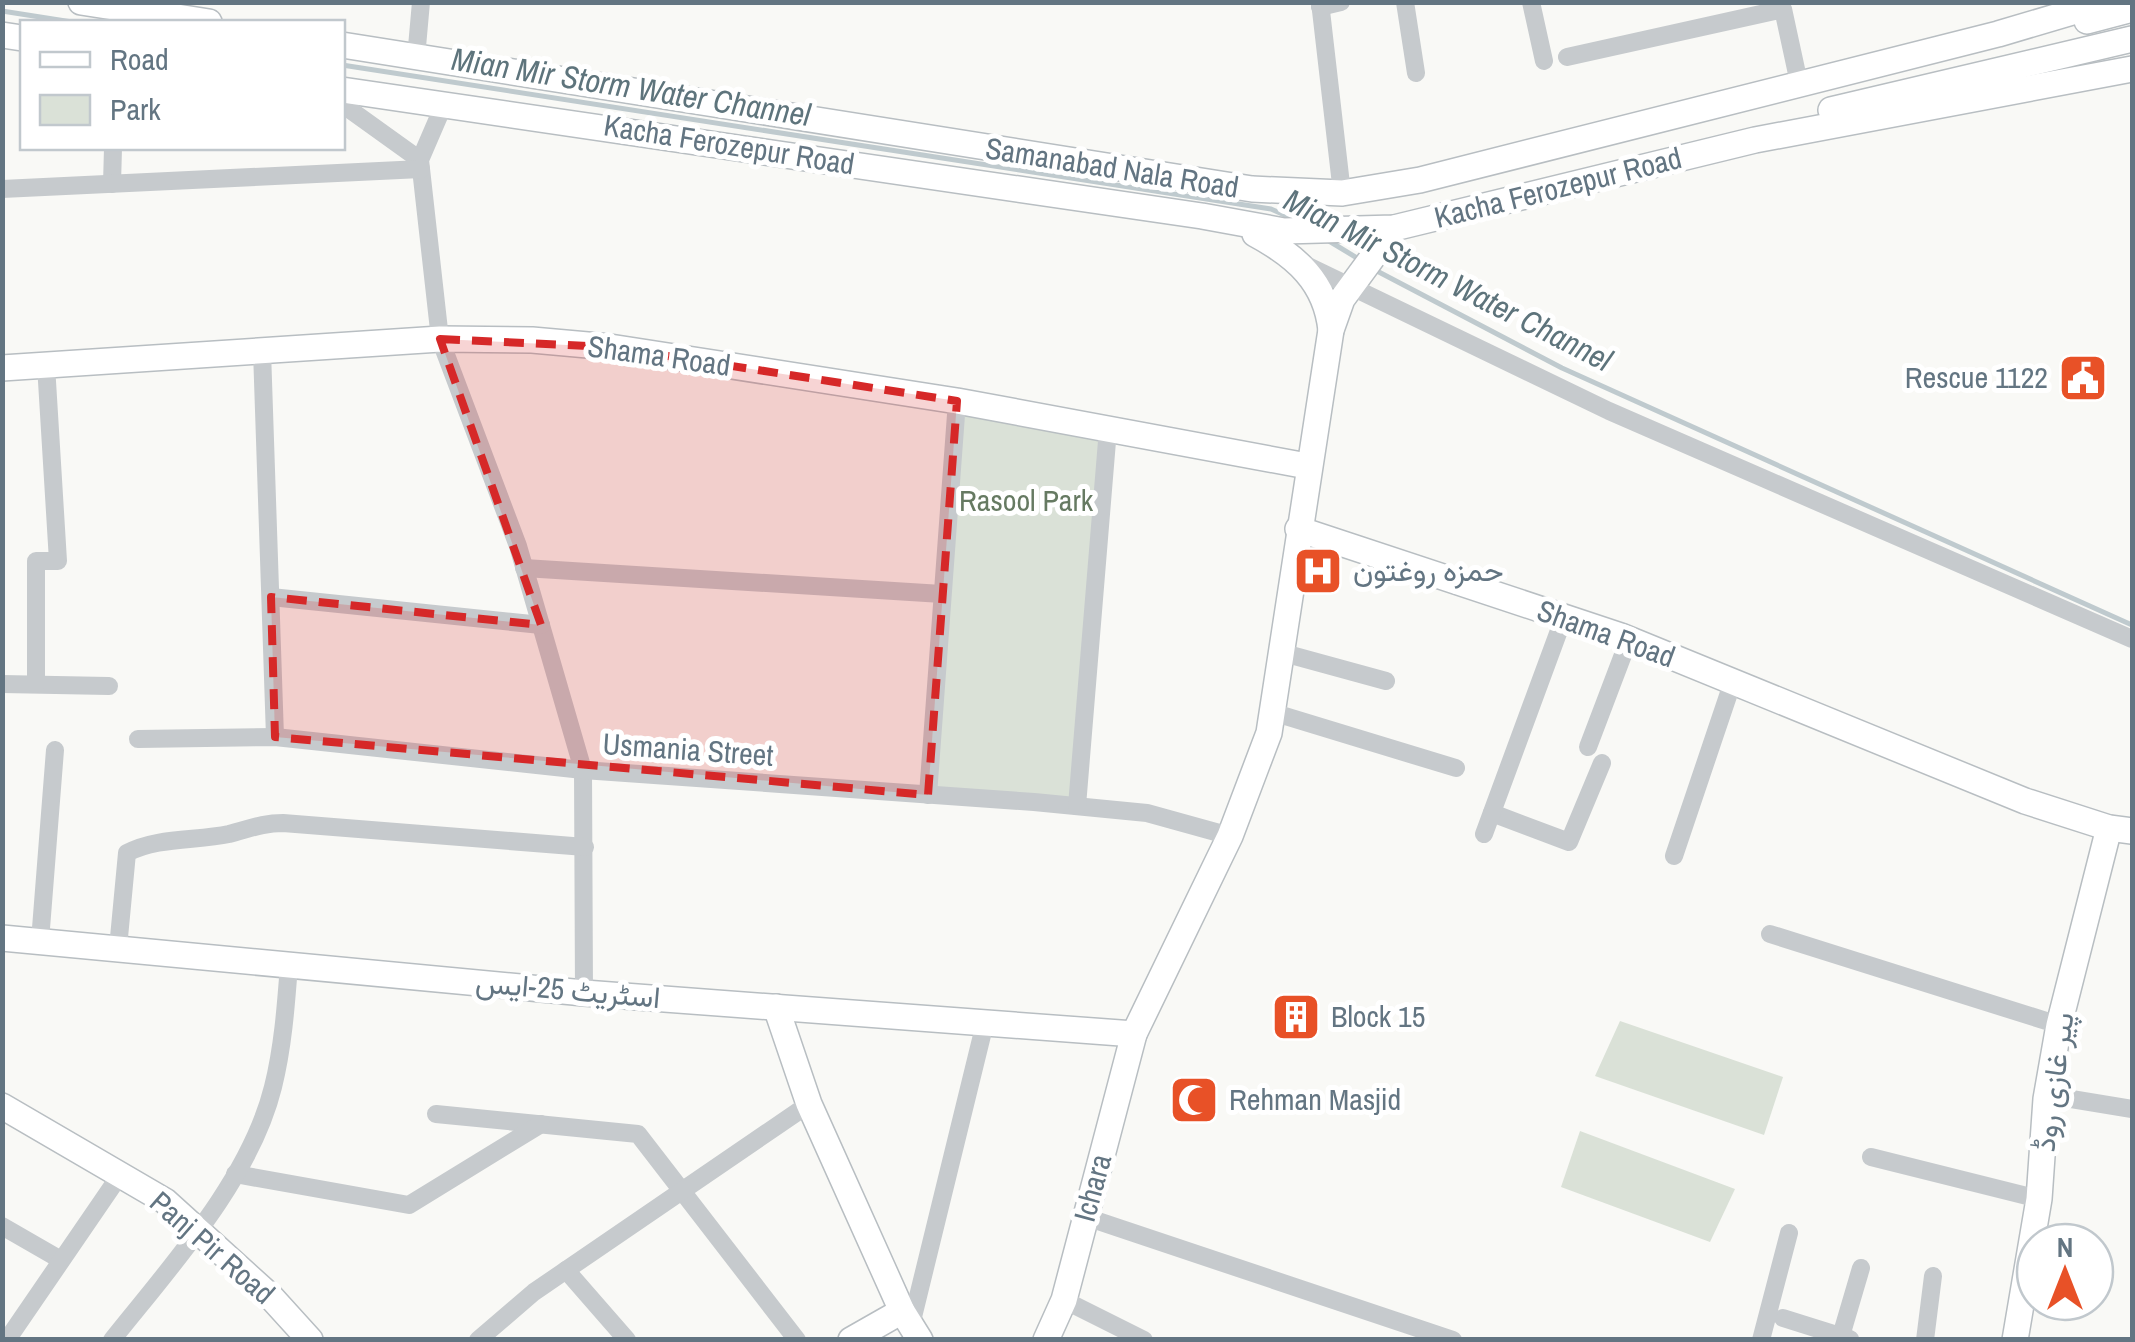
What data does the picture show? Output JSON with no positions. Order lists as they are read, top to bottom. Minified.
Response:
{"streets":{"street":["Kacha Ferozepur Road","Samanabad Nala Road","Shama Road","Usmania Street","اسٹریٹ 25-ایس","پیر غازی روڈ","Ichara","Panj Pir Road"]},"crossings":[["Shama Road","پیر غازی روڈ"],["اسٹریٹ 25-ایس","Ichara"]],"water":["Mian Mir Storm Water Channel"],"parks":["Rasool Park"],"places":{"public building":["Rescue 1122"],"hospital":["حمزه روغتون"],"building":["Block 15"],"mosque":["Rehman Masjid"]},"legend":["Road","Park"],"north":"top"}
